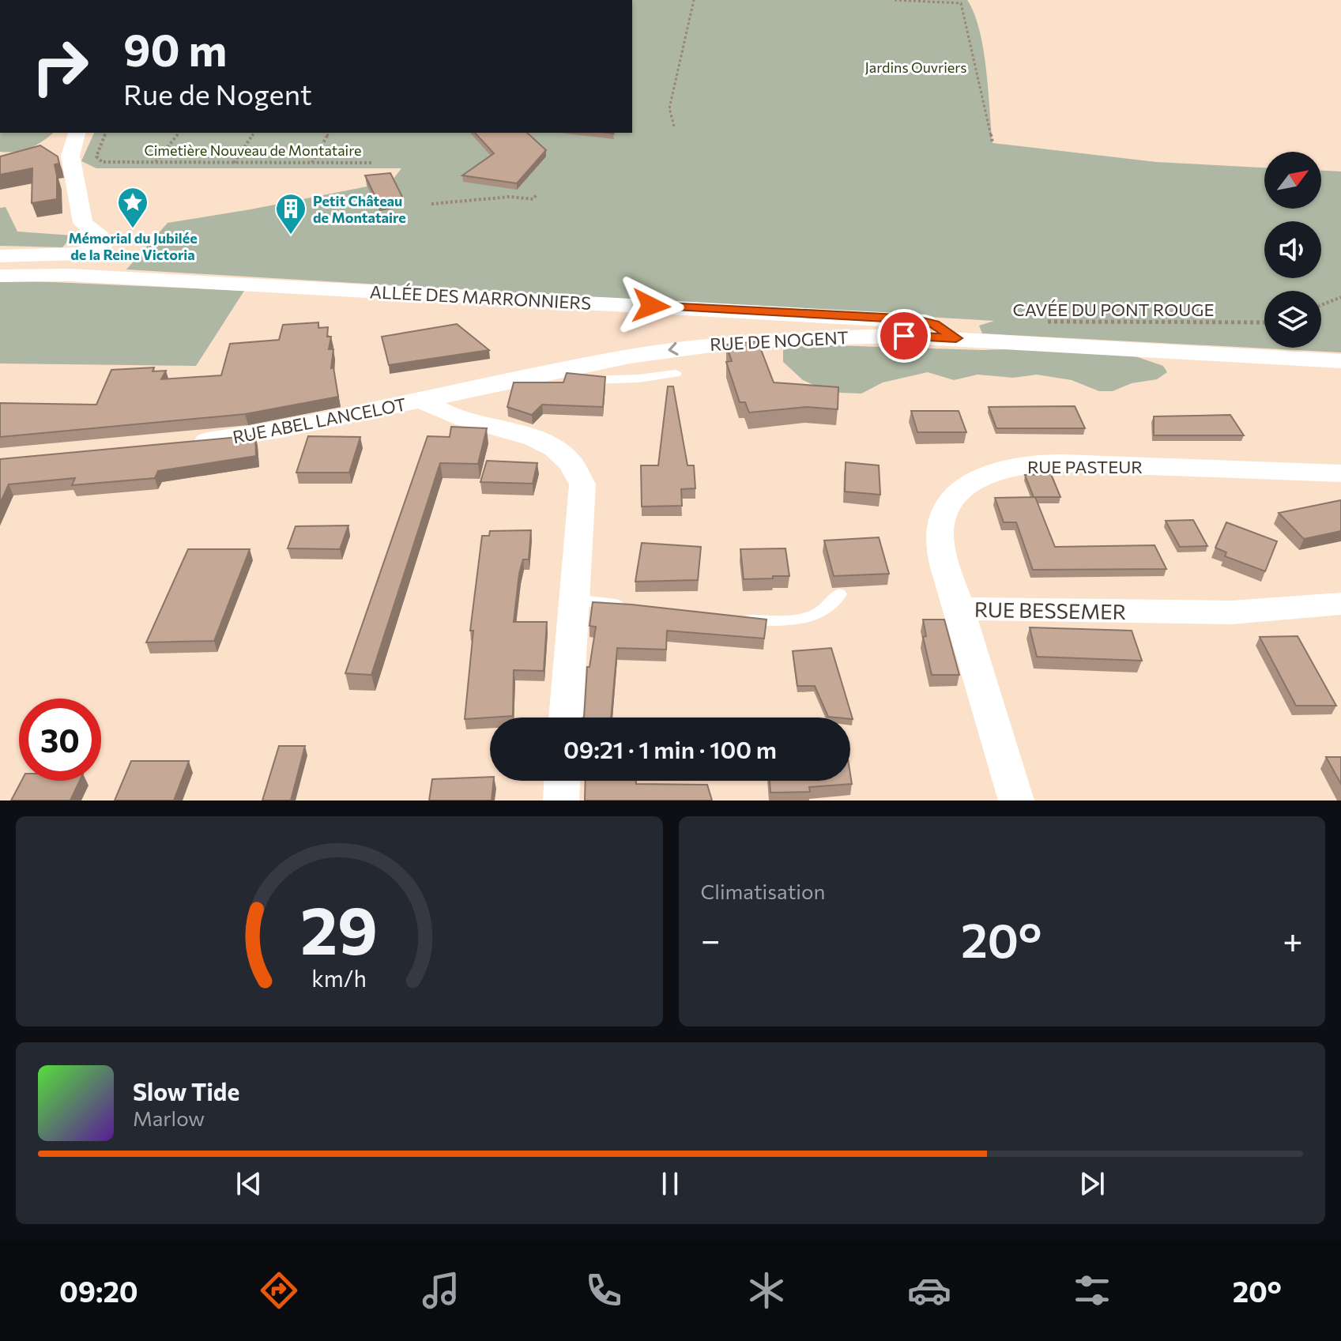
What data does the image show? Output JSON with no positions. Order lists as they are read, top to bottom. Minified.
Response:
{"streets":{"street":["ALLÉE DES MARRONNIERS","RUE DE NOGENT","RUE ABEL LANCELOT","RUE PASTEUR","RUE BESSEMER"],"path":["CAVÉE DU PONT ROUGE"]},"crossings":[["ALLÉE DES MARRONNIERS","RUE DE NOGENT"],["RUE DE NOGENT","RUE ABEL LANCELOT"],["RUE PASTEUR","RUE BESSEMER"]],"one_way":["RUE DE NOGENT"],"parks":["Jardins Ouvriers","Cimetière Nouveau de Montataire"],"places":{"place":["Mémorial du Jubilée de la Reine Victoria"],"building":["Petit Château de Montataire"]},"north":"top right","page":{"turn":["90 m","Rue de Nogent"],"limit":"30","trip":"09:21 · 1 min · 100 m","tile":"Climatisation","heat":["−","20°","+"],"song":["Slow Tide","Marlow"],"tabs":["09:20","20°"],"gauge":["29","km/h"]}}
